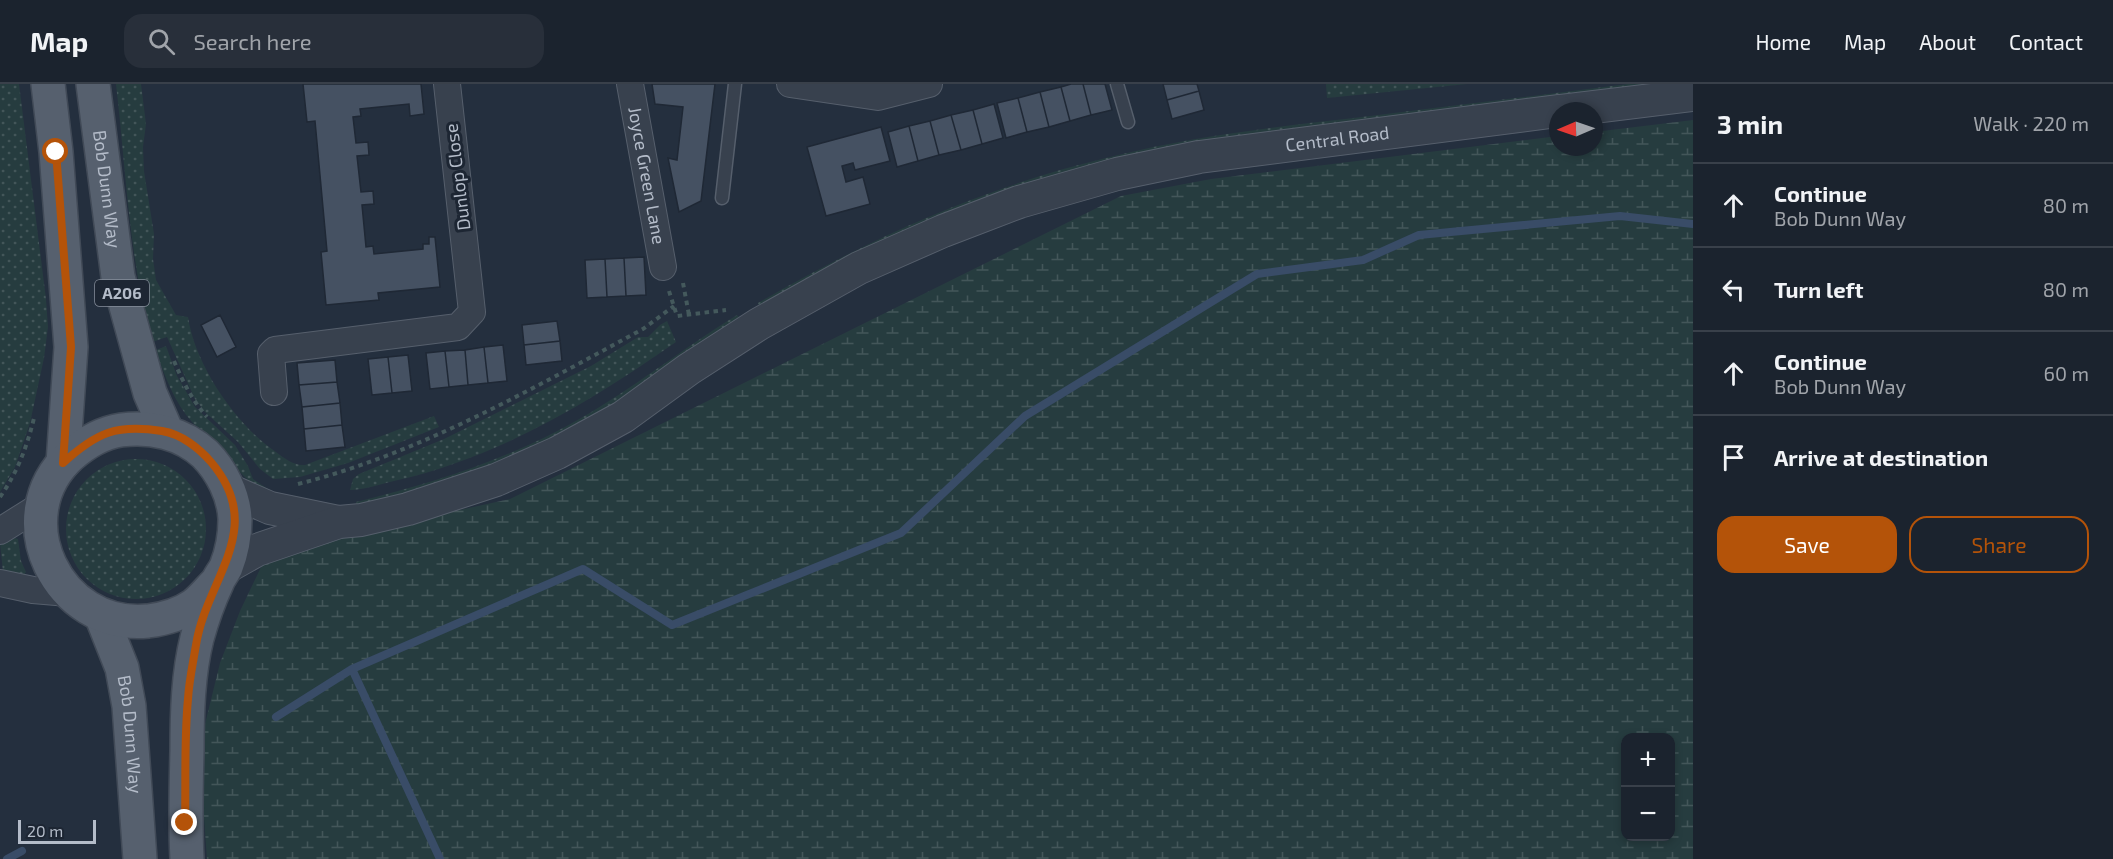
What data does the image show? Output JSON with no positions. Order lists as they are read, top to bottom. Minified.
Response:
{"streets":{"main road":["Bob Dunn Way","A206"],"street":["Central Road","Joyce Green Lane","Dunlop Close"]},"crossings":[["Bob Dunn Way","A206"]],"scale_bar":"20 m","north":"left","page":{"header":"Map","search":"Search here","nav":["Home","Map","About","Contact"],"heading":["3 min","Walk · 220 m"],"list":[["Continue","Bob Dunn Way","80 m"],["Turn left","80 m"],["Continue","Bob Dunn Way","60 m"],"Arrive at destination"],"buttons":["Save","Share"],"map_buttons":["+","−"],"scale":"20 m"}}
